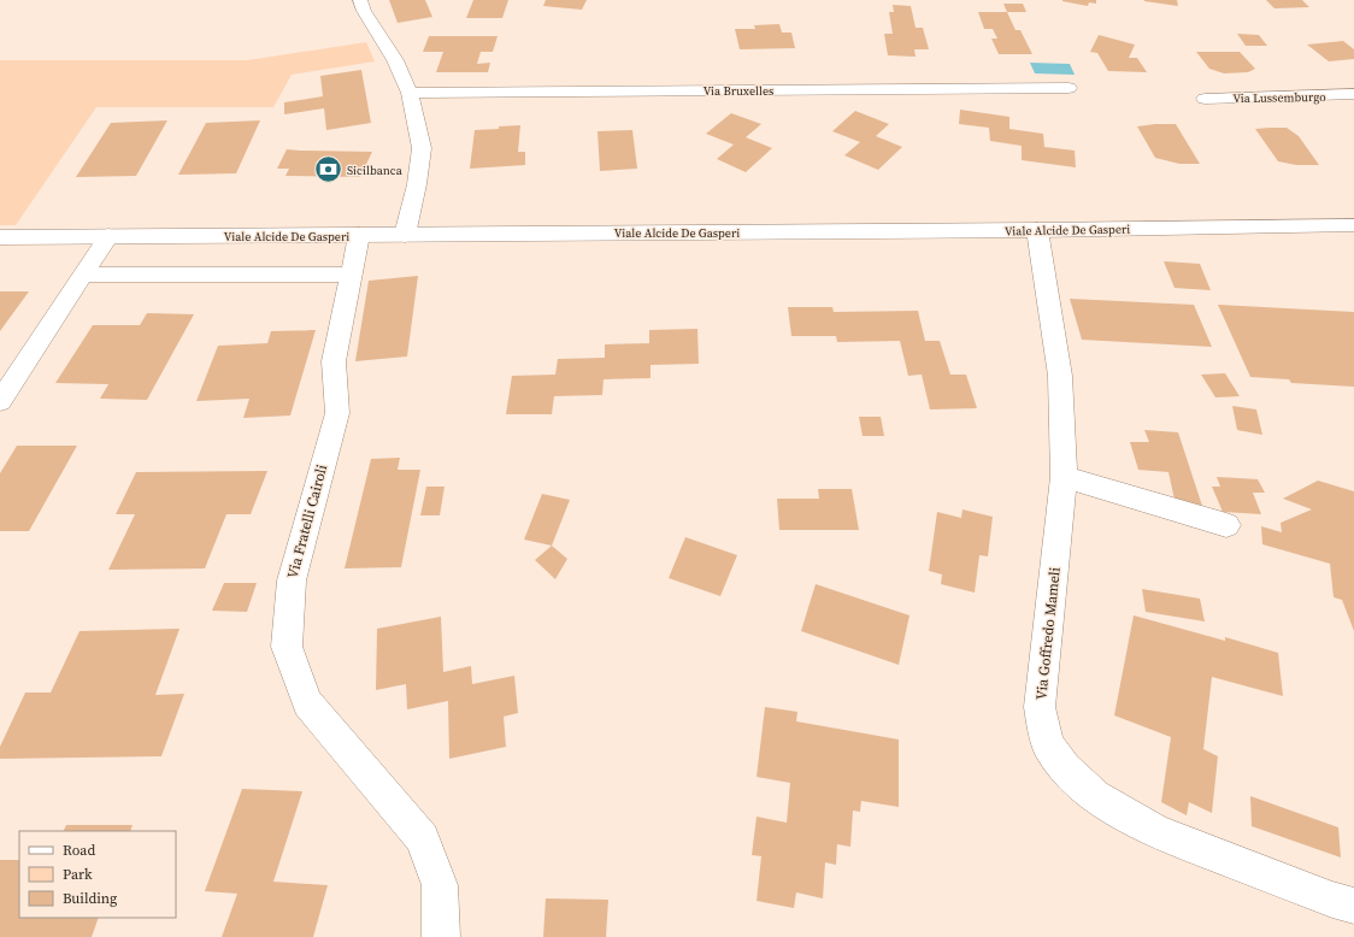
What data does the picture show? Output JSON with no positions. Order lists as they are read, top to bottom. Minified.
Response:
{"streets":{"street":["Via Bruxelles","Via Lussemburgo","Viale Alcide De Gasperi","Via Fratelli Cairoli","Via Goffredo Mameli"]},"crossings":[["Viale Alcide De Gasperi","Via Fratelli Cairoli"],["Viale Alcide De Gasperi","Via Goffredo Mameli"]],"places":{"bank":["Sicilbanca"]},"legend":["Road","Park","Building"]}
